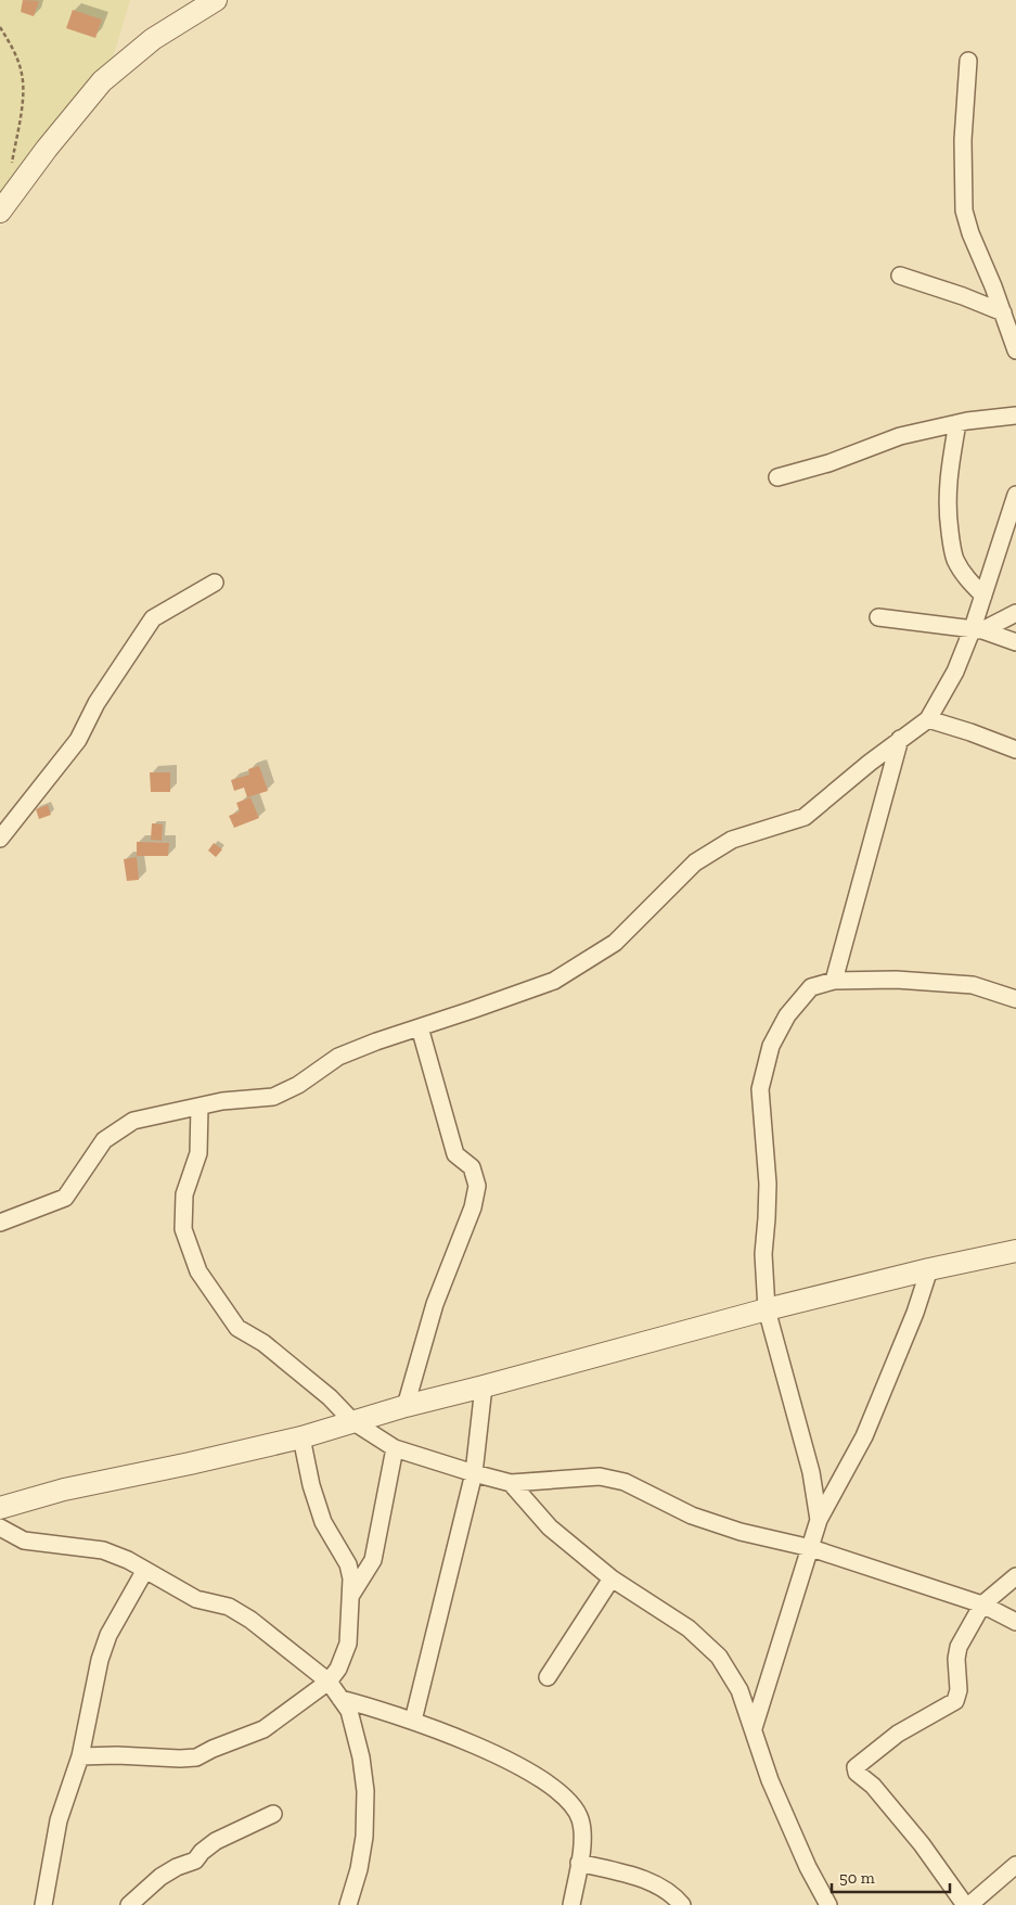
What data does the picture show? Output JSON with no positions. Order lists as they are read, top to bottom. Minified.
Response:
{"scale_bar":"50 m"}
